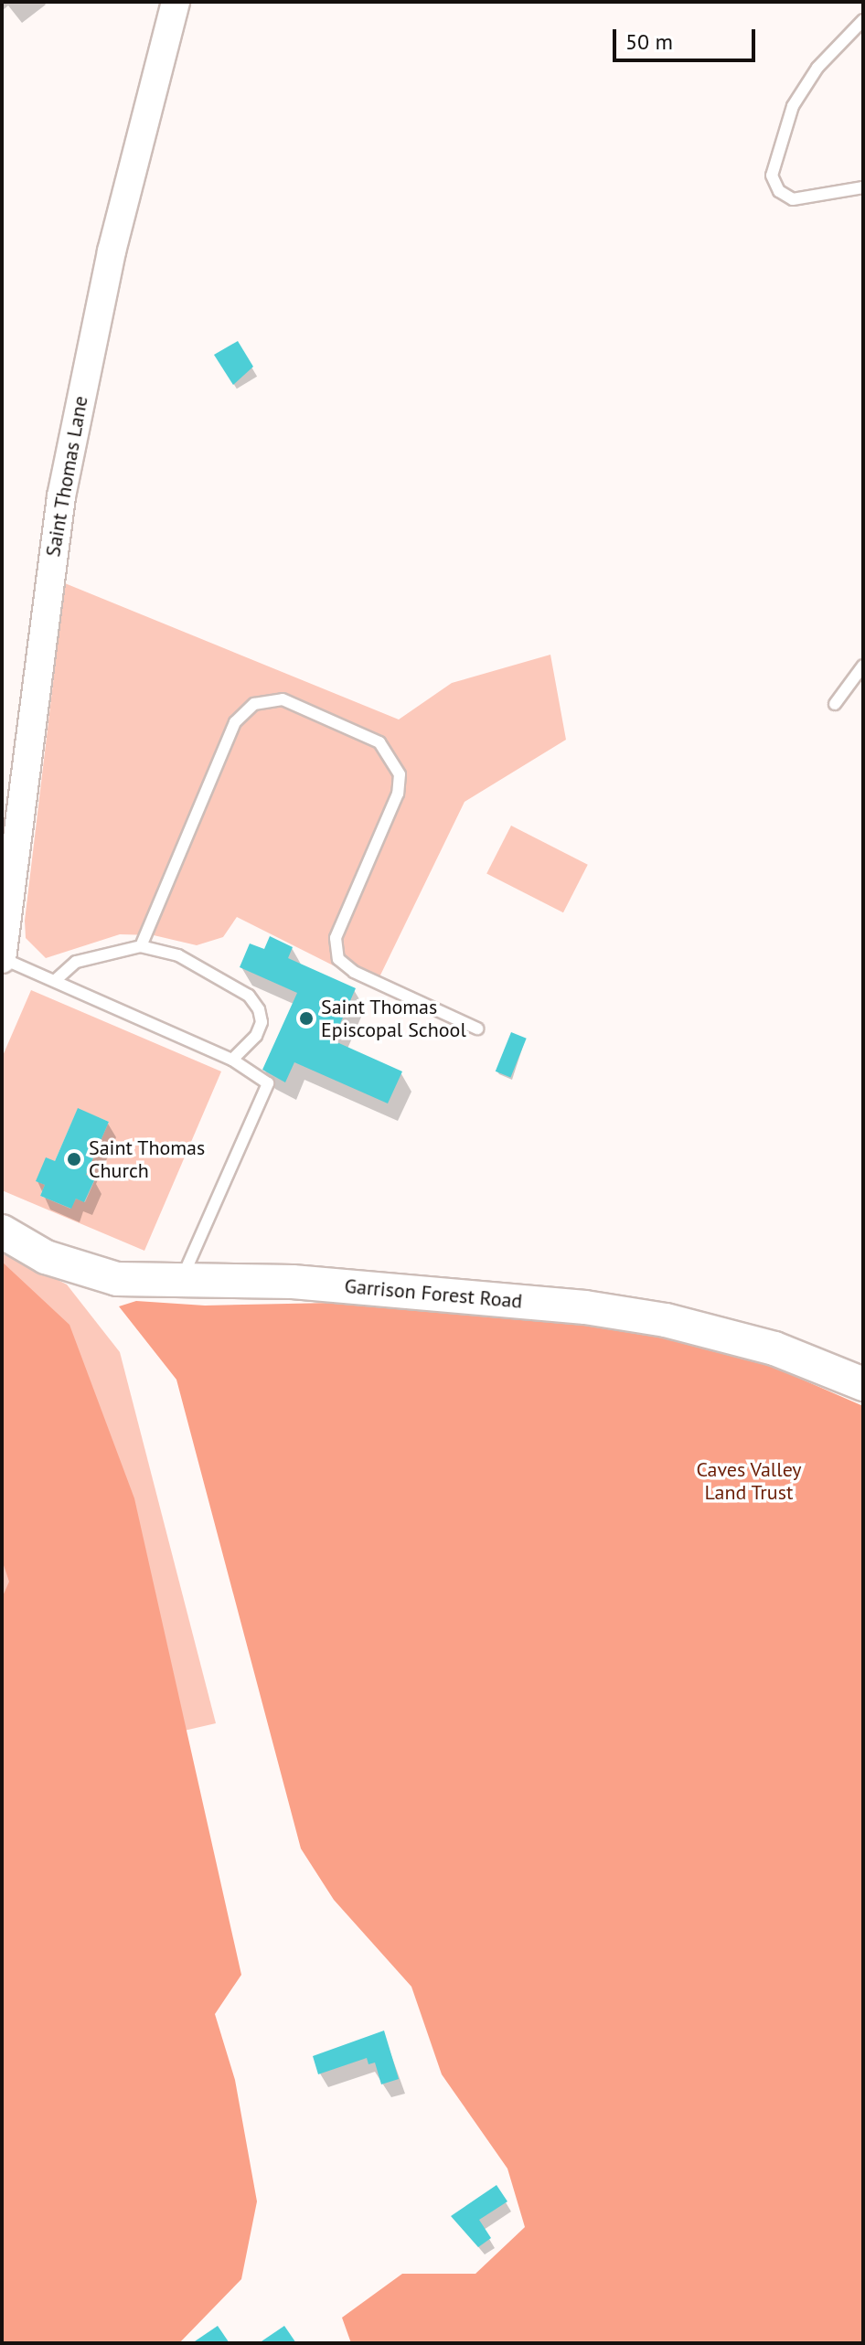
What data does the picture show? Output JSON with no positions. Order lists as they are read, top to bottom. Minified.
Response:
{"streets":{"main road":["Garrison Forest Road"],"street":["Saint Thomas Lane"]},"parks":["Caves Valley Land Trust"],"places":["Saint Thomas Episcopal School","Saint Thomas Church"],"scale_bar":"50 m"}
